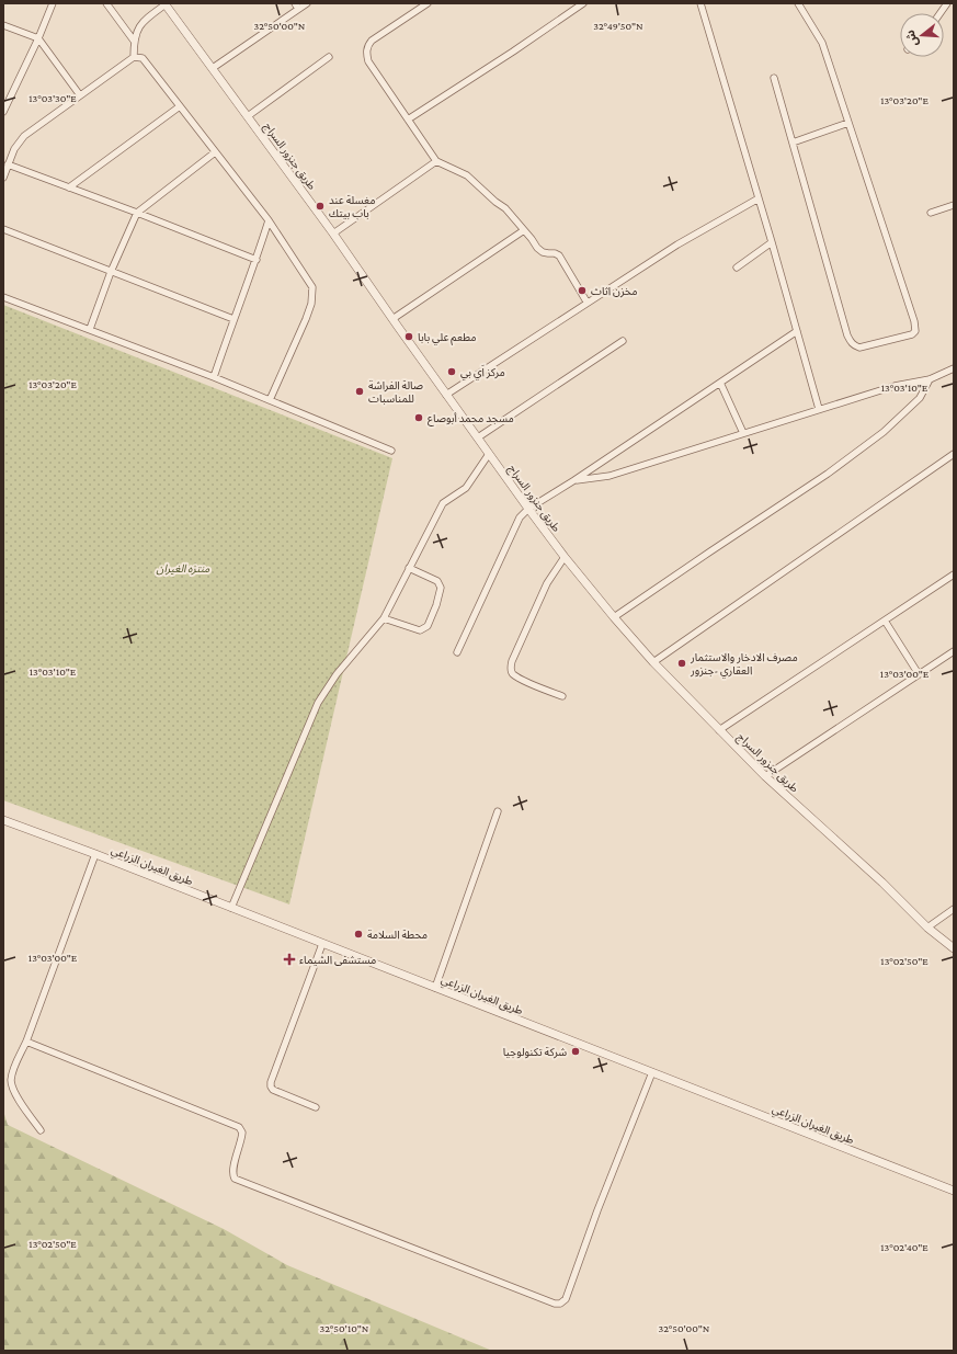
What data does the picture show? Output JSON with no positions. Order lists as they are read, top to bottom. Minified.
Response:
{"streets":{"street":["طريق جنزور السراج","طريق الغيران الزراعي"]},"parks":["منتزه الغيران"],"places":{"other":["مغسلة عند باب بيتك","مخزن اثاث","مطعم علي بابا","مركز اَي بي","صالة الفراشة للمناسبات","مسجد محمد أبوصاع","مصرف الادخار والاستثمار العقاري -جنزور","محطة السلامة","شركة تكنولوجيا"],"health":["مستشفى الشيماء"]},"north":"left","coordinates":["32°50'00\"N","32°49'50\"N","13°03'30\"E","13°03'20\"E","13°03'10\"E","13°03'00\"E","13°02'50\"E","13°02'40\"E","32°50'10\"N"]}
